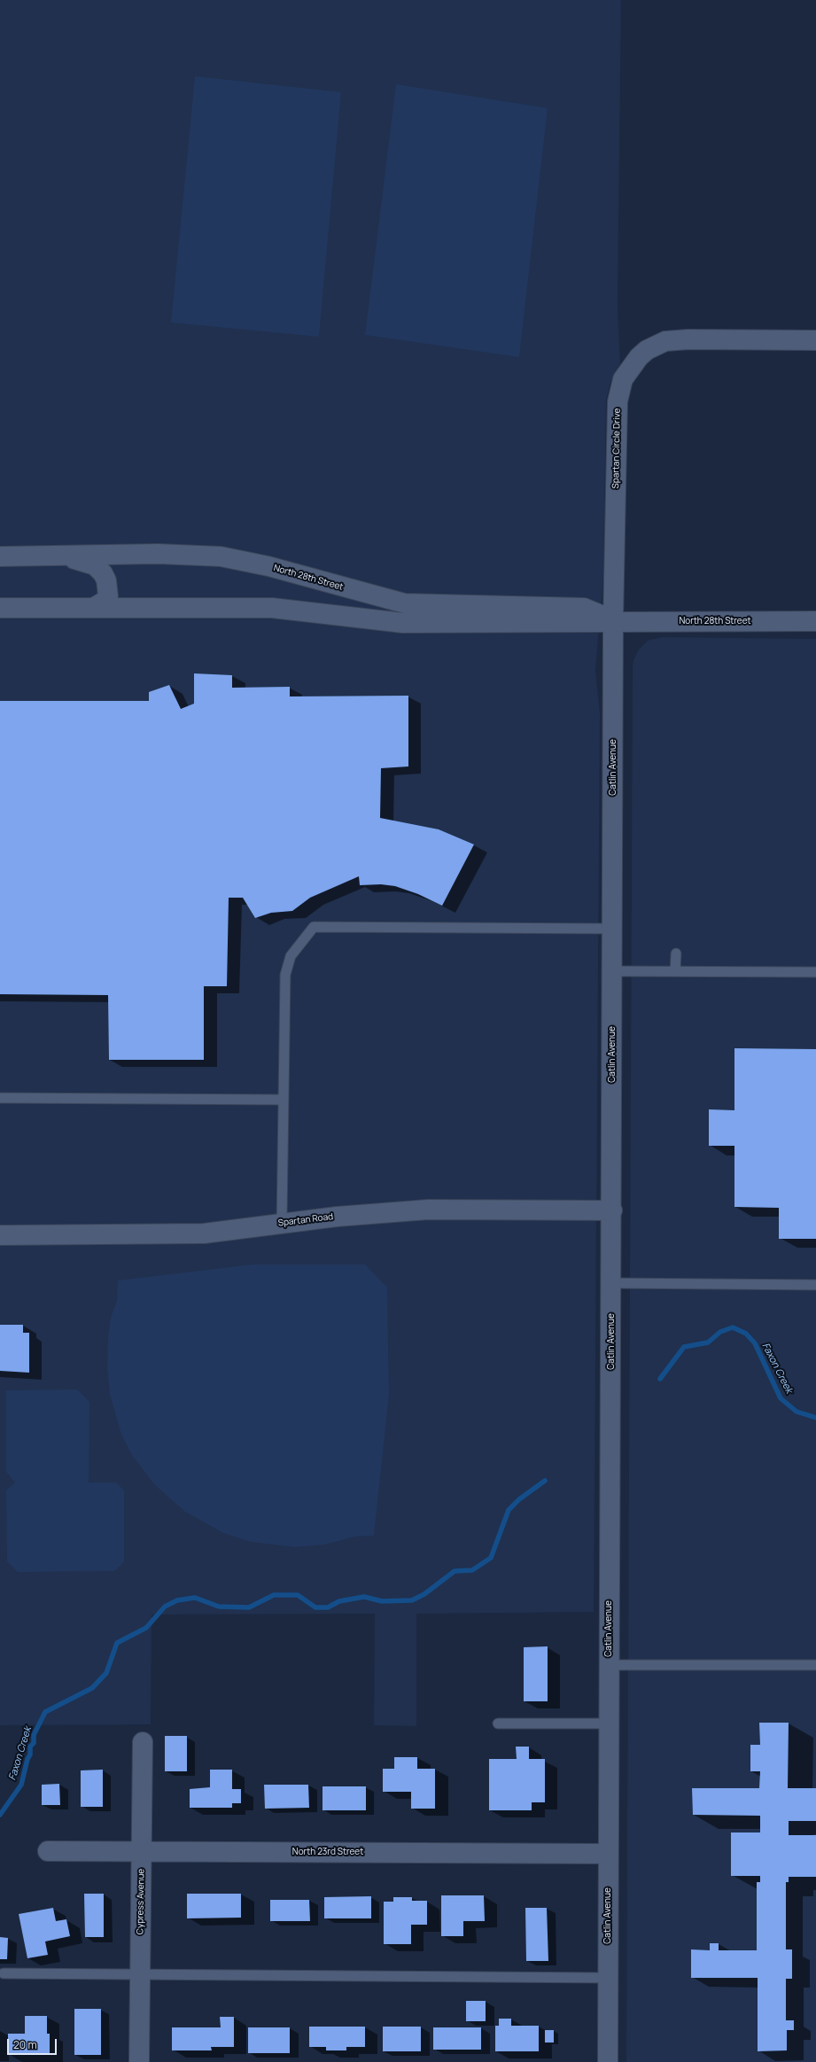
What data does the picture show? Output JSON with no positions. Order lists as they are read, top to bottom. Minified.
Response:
{"streets":{"street":["Spartan Circle Drive","North 28th Street","Catlin Avenue","Spartan Road","North 23rd Street","Cypress Avenue"]},"crossings":[["Spartan Circle Drive","North 28th Street"],["Spartan Circle Drive","Catlin Avenue"],["North 28th Street","Catlin Avenue"],["Catlin Avenue","Spartan Road"],["Catlin Avenue","North 23rd Street"],["North 23rd Street","Cypress Avenue"]],"water":["Faxon Creek"],"scale_bar":"20 m"}
